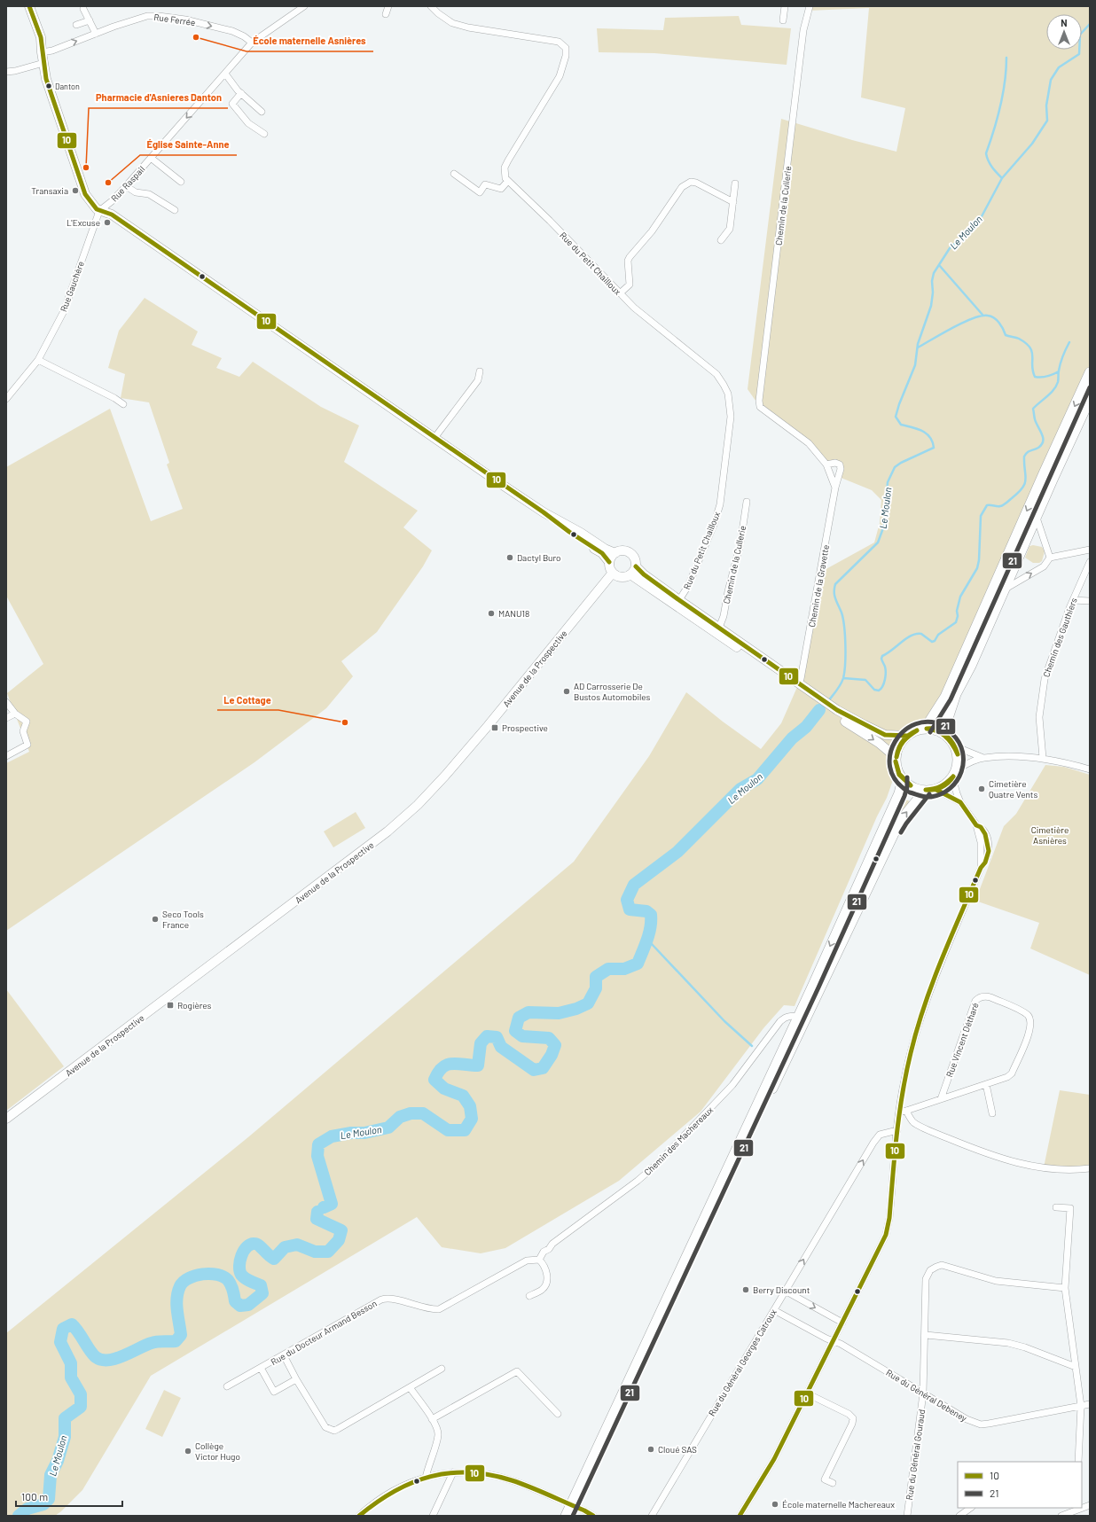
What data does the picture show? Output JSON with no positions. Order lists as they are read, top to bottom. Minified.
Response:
{"streets":{"main road":["Avenue de la Prospective"],"street":["Rue Ferrée","Rue Raspail","Chemin de la Cullerie","Rue du Petit Chailloux","Rue Gauchère","Chemin de la Gravette","Chemin des Gauthiers","Rue Vincent Détharé","Chemin des Machereaux","Rue du Docteur Armand Besson","Rue du Général Georges Catroux","Rue du Général Debeney","Rue du Général Gouraud"]},"crossings":[["Rue Ferrée","Rue Raspail"],["Rue Raspail","Rue Gauchère"],["Chemin de la Cullerie","Chemin de la Gravette"],["Chemin des Machereaux","Rue du Docteur Armand Besson"],["Rue du Général Georges Catroux","Rue du Général Debeney"],["Rue du Général Debeney","Rue du Général Gouraud"]],"one_way":["Rue Ferrée","Rue Raspail"],"water":["Le Moulon"],"parks":["Cimetière Asnières"],"places":{"other":["École maternelle Asnières","Danton","Pharmacie d'Asnieres Danton","Église Sainte-Anne","Transaxia","L'Excuse","Dactyl Buro","MANU18","AD Carrosserie De Bustos Automobiles","Le Cottage","Cimetière Quatre Vents","Seco Tools France","Berry Discount","Cloué SAS","Collège Victor Hugo","École maternelle Machereaux"],"transit":["Prospective","Rogières"]},"lines":["transit line 10","transit line 21"],"legend":["10","21"],"scale_bar":"100 m","north":"top"}
